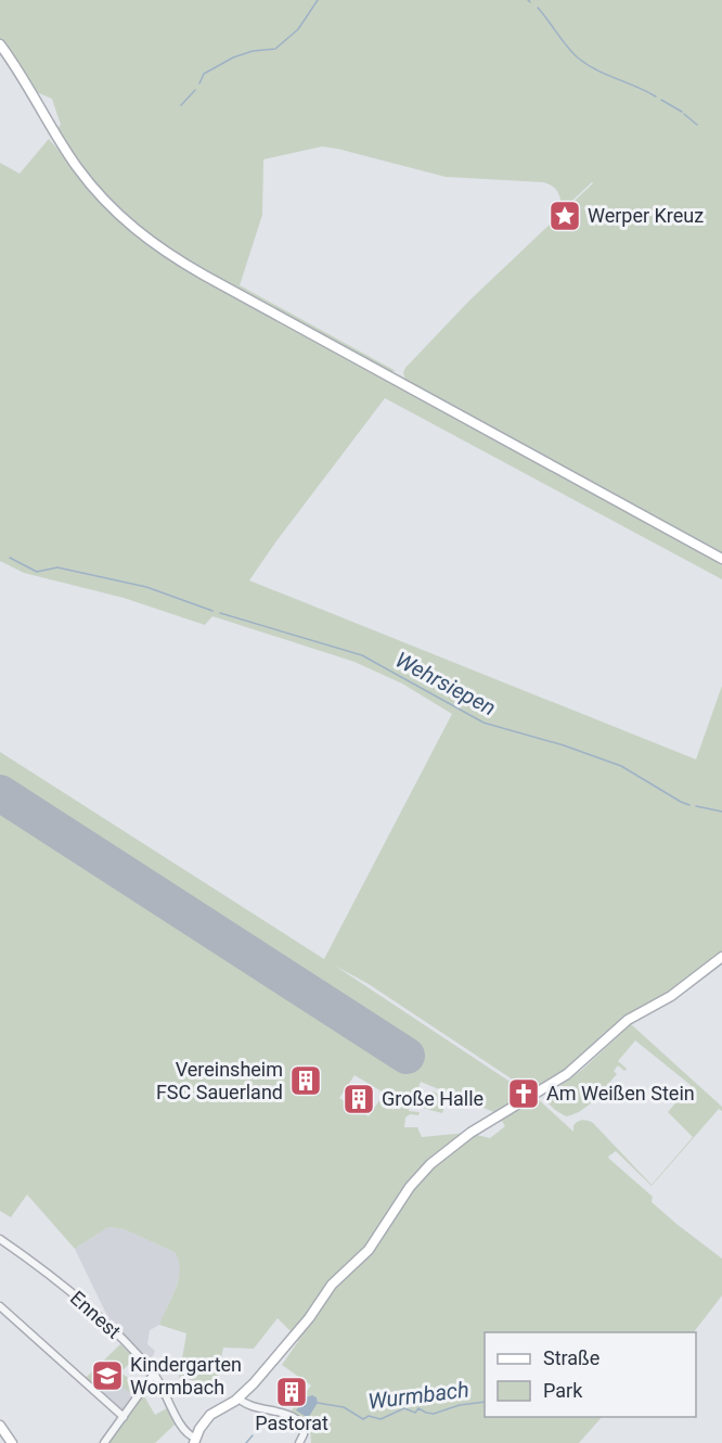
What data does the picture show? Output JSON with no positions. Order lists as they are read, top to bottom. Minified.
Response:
{"streets":{"street":["Ennest"]},"water":["Wehrsiepen","Wurmbach"],"places":{"place":["Werper Kreuz"],"building":["Vereinsheim FSC Sauerland","Große Halle","Pastorat"],"church":["Am Weißen Stein"],"school or university":["Kindergarten Wormbach"]},"legend":["Straße","Park"]}
